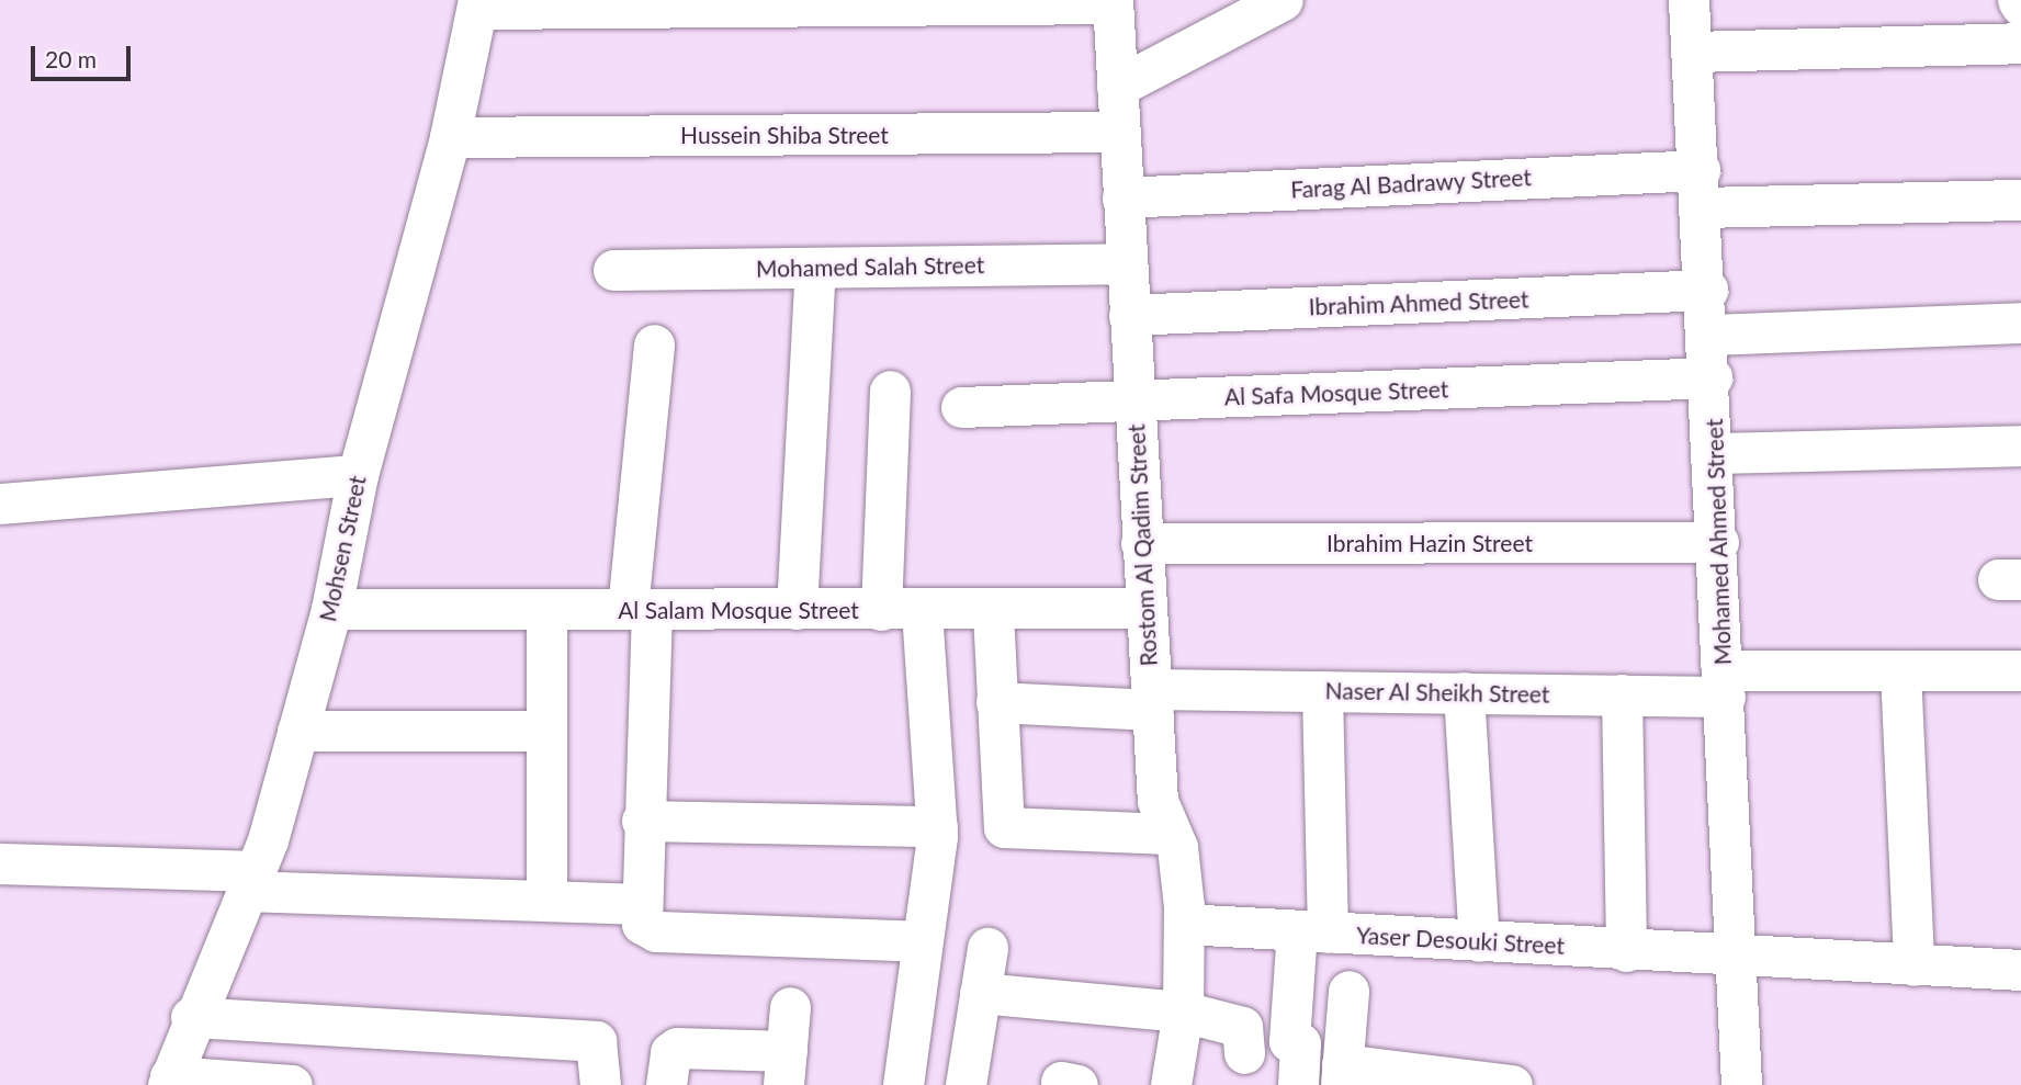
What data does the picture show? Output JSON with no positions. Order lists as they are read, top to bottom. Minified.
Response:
{"streets":{"street":["Hussein Shiba Street","Farag Al Badrawy Street","Mohamed Salah Street","Ibrahim Ahmed Street","Al Safa Mosque Street","Mohamed Ahmed Street","Ibrahim Hazin Street","Rostom Al Qadim Street","Mohsen Street","Al Salam Mosque Street","Naser Al Sheikh Street","Yaser Desouki Street"]},"crossings":[["Hussein Shiba Street","Rostom Al Qadim Street"],["Hussein Shiba Street","Mohsen Street"],["Farag Al Badrawy Street","Mohamed Ahmed Street"],["Farag Al Badrawy Street","Rostom Al Qadim Street"],["Mohamed Salah Street","Rostom Al Qadim Street"],["Ibrahim Ahmed Street","Mohamed Ahmed Street"],["Ibrahim Ahmed Street","Rostom Al Qadim Street"],["Al Safa Mosque Street","Mohamed Ahmed Street"],["Al Safa Mosque Street","Rostom Al Qadim Street"],["Mohamed Ahmed Street","Ibrahim Hazin Street"],["Mohamed Ahmed Street","Naser Al Sheikh Street"],["Mohamed Ahmed Street","Yaser Desouki Street"],["Ibrahim Hazin Street","Rostom Al Qadim Street"],["Rostom Al Qadim Street","Al Salam Mosque Street"],["Rostom Al Qadim Street","Naser Al Sheikh Street"],["Rostom Al Qadim Street","Yaser Desouki Street"],["Mohsen Street","Al Salam Mosque Street"]],"scale_bar":"20 m"}
